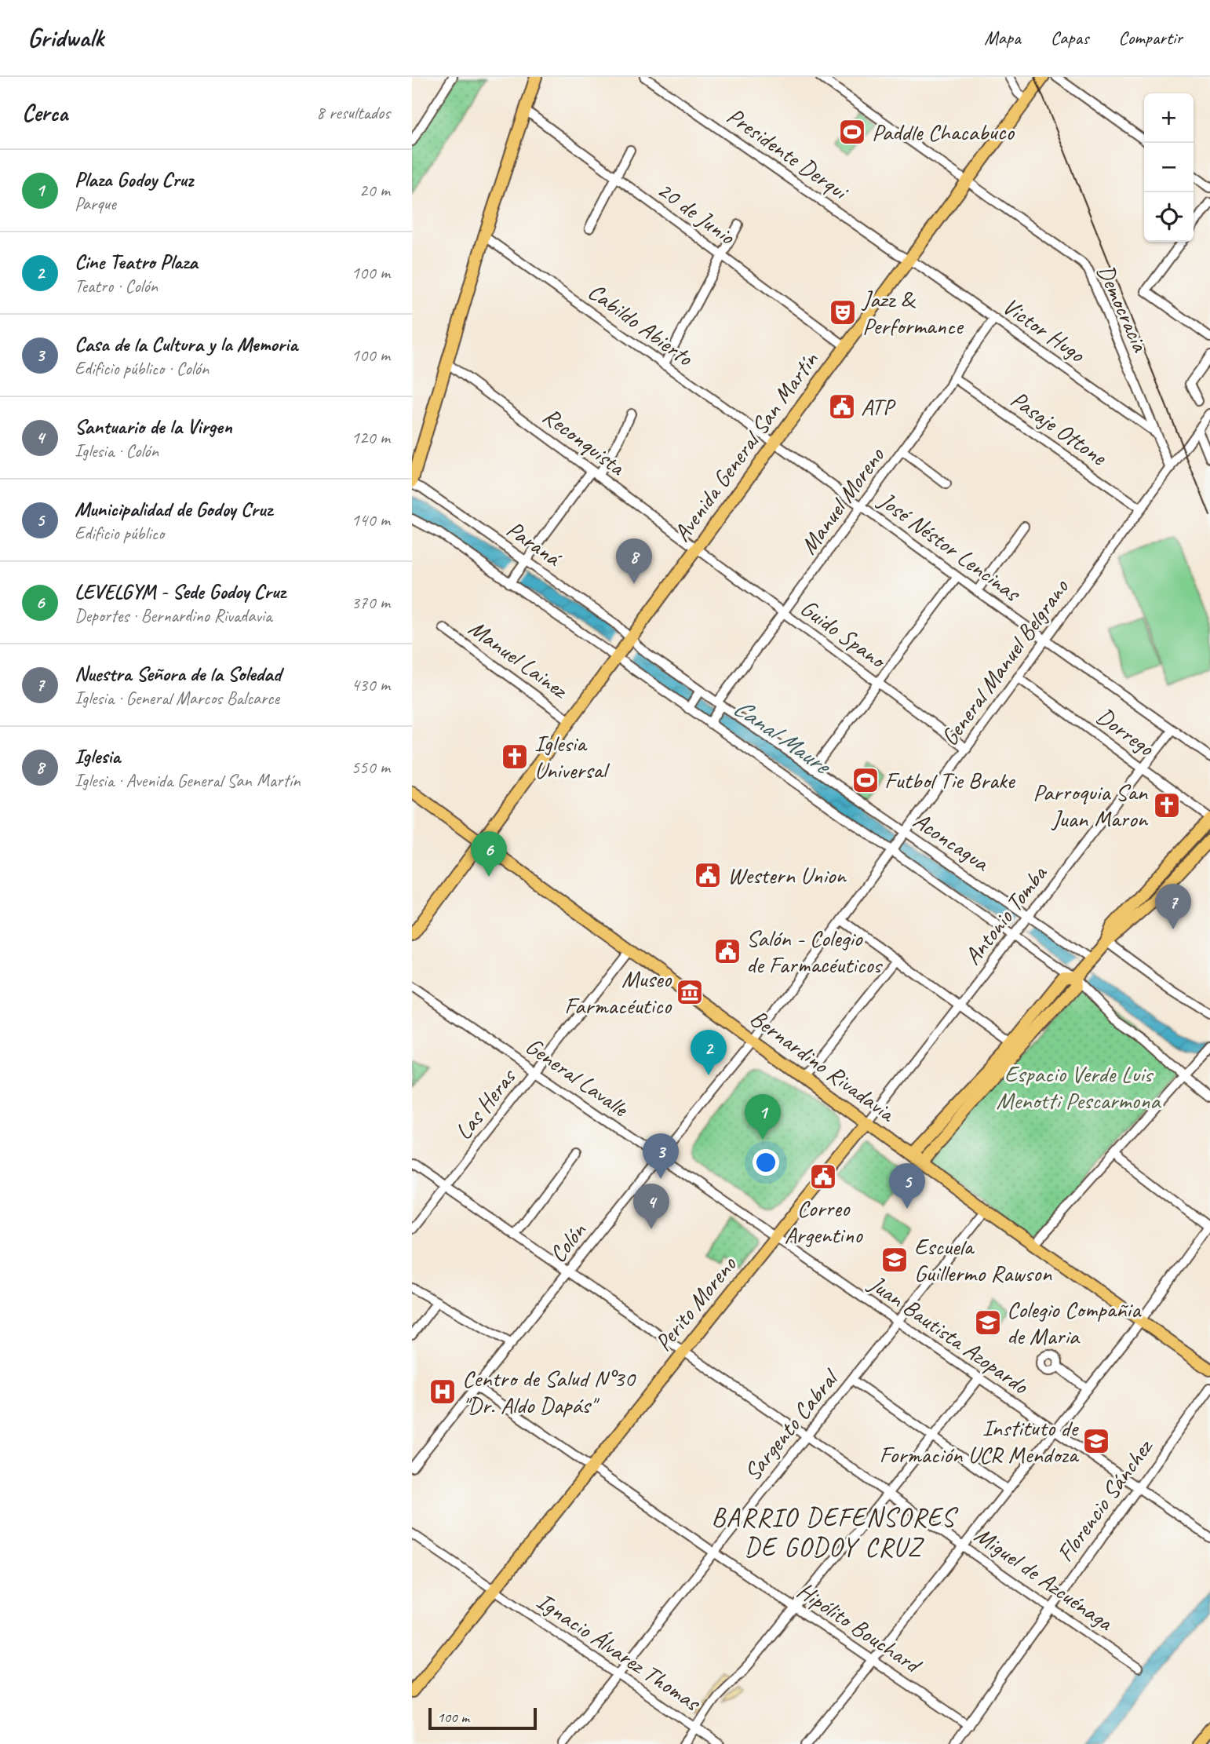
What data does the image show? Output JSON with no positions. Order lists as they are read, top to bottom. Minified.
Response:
{"streets":{"main road":["Avenida General San Martín","Bernardino Rivadavia","Perito Moreno"],"street":["Presidente Derqui","20 de Junio","Democracia","Cabildo Abierto","Victor Hugo","Pasaje Ottone","Reconquista","Manuel Moreno","Paraná","José Néstor Lencinas","Guido Spano","Manuel Lainez","General Manuel Belgrano","Dorrego","Aconcagua","Antonio Tomba","General Lavalle","Las Heras","Colón","Juan Bautista Azopardo","Sargento Cabral","Florencio Sánchez","Miguel de Azcuénaga","Hipólito Bouchard","Ignacio Álvarez Thomas"]},"crossings":[["Presidente Derqui","Victor Hugo"],["Presidente Derqui","Avenida General San Martín"],["20 de Junio","Avenida General San Martín"],["Democracia","Victor Hugo"],["Democracia","Avenida General San Martín"],["Democracia","General Manuel Belgrano"],["Cabildo Abierto","Avenida General San Martín"],["Cabildo Abierto","José Néstor Lencinas"],["Victor Hugo","Avenida General San Martín"],["Victor Hugo","Manuel Moreno"],["Pasaje Ottone","Manuel Moreno"],["Pasaje Ottone","General Manuel Belgrano"],["Reconquista","Avenida General San Martín"],["Reconquista","Guido Spano"],["Avenida General San Martín","Paraná"],["Avenida General San Martín","José Néstor Lencinas"],["Avenida General San Martín","Guido Spano"],["Avenida General San Martín","Manuel Lainez"],["Avenida General San Martín","Aconcagua"],["Avenida General San Martín","Bernardino Rivadavia"],["Manuel Moreno","José Néstor Lencinas"],["Manuel Moreno","Guido Spano"],["Manuel Moreno","Aconcagua"],["Paraná","Aconcagua"],["José Néstor Lencinas","General Manuel Belgrano"],["José Néstor Lencinas","Antonio Tomba"],["Guido Spano","General Manuel Belgrano"],["General Manuel Belgrano","Dorrego"],["General Manuel Belgrano","Aconcagua"],["General Manuel Belgrano","Bernardino Rivadavia"],["General Manuel Belgrano","Colón"],["Dorrego","Antonio Tomba"],["Aconcagua","Antonio Tomba"],["Antonio Tomba","Bernardino Rivadavia"],["Antonio Tomba","Perito Moreno"],["Bernardino Rivadavia","Las Heras"],["Bernardino Rivadavia","Colón"],["Bernardino Rivadavia","Perito Moreno"],["Bernardino Rivadavia","Sargento Cabral"],["General Lavalle","Las Heras"],["General Lavalle","Colón"],["General Lavalle","Perito Moreno"],["General Lavalle","Juan Bautista Azopardo"],["Las Heras","Miguel de Azcuénaga"],["Colón","Miguel de Azcuénaga"],["Colón","Hipólito Bouchard"],["Perito Moreno","Juan Bautista Azopardo"],["Perito Moreno","Miguel de Azcuénaga"],["Perito Moreno","Hipólito Bouchard"],["Perito Moreno","Ignacio Álvarez Thomas"],["Juan Bautista Azopardo","Sargento Cabral"],["Juan Bautista Azopardo","Florencio Sánchez"],["Sargento Cabral","Miguel de Azcuénaga"],["Sargento Cabral","Hipólito Bouchard"],["Sargento Cabral","Ignacio Álvarez Thomas"],["Florencio Sánchez","Miguel de Azcuénaga"],["Florencio Sánchez","Hipólito Bouchard"]],"districts":["BARRIO DEFENSORES DE GODOY CRUZ"],"water":["Canal Maure"],"parks":["Espacio Verde Luis Menotti Pescarmona"],"places":{"sports":["Paddle Chacabuco","Futbol Tie Brake"],"theatre":["Jazz & Performance"],"public building":["ATP","Western Union","Salón - Colegio de Farmacéuticos","Correo Argentino"],"church":["Iglesia Universal","Parroquia San Juan Maron"],"museum":["Museo Farmacéutico"],"school or university":["Escuela Guillermo Rawson","Colegio Compañia de Maria","Instituto de Formación UCR Mendoza"],"hospital":["Centro de Salud N°30 \"Dr. Aldo Dapás\""]},"scale_bar":"100 m","page":{"header":"Gridwalk","nav":["Mapa","Capas","Compartir"],"heading":["Cerca","8 resultados"],"map_buttons":["+","−"],"list":[{"mark":"1","name":"Plaza Godoy Cruz","note":"Parque","value":"20 m"},{"mark":"2","name":"Cine Teatro Plaza","note":"Teatro · Colón","value":"100 m"},{"mark":"3","name":"Casa de la Cultura y la Memoria","note":"Edificio público · Colón","value":"100 m"},{"mark":"4","name":"Santuario de la Virgen","note":"Iglesia · Colón","value":"120 m"},{"mark":"5","name":"Municipalidad de Godoy Cruz","note":"Edificio público","value":"140 m"},{"mark":"6","name":"LEVELGYM - Sede Godoy Cruz","note":"Deportes · Bernardino Rivadavia","value":"370 m"},{"mark":"7","name":"Nuestra Señora de la Soledad","note":"Iglesia · General Marcos Balcarce","value":"430 m"},{"mark":"8","name":"Iglesia","note":"Iglesia · Avenida General San Martín","value":"550 m"}],"pins":["8","6","7","2","1","3","5","4"],"scale":"100 m"}}
